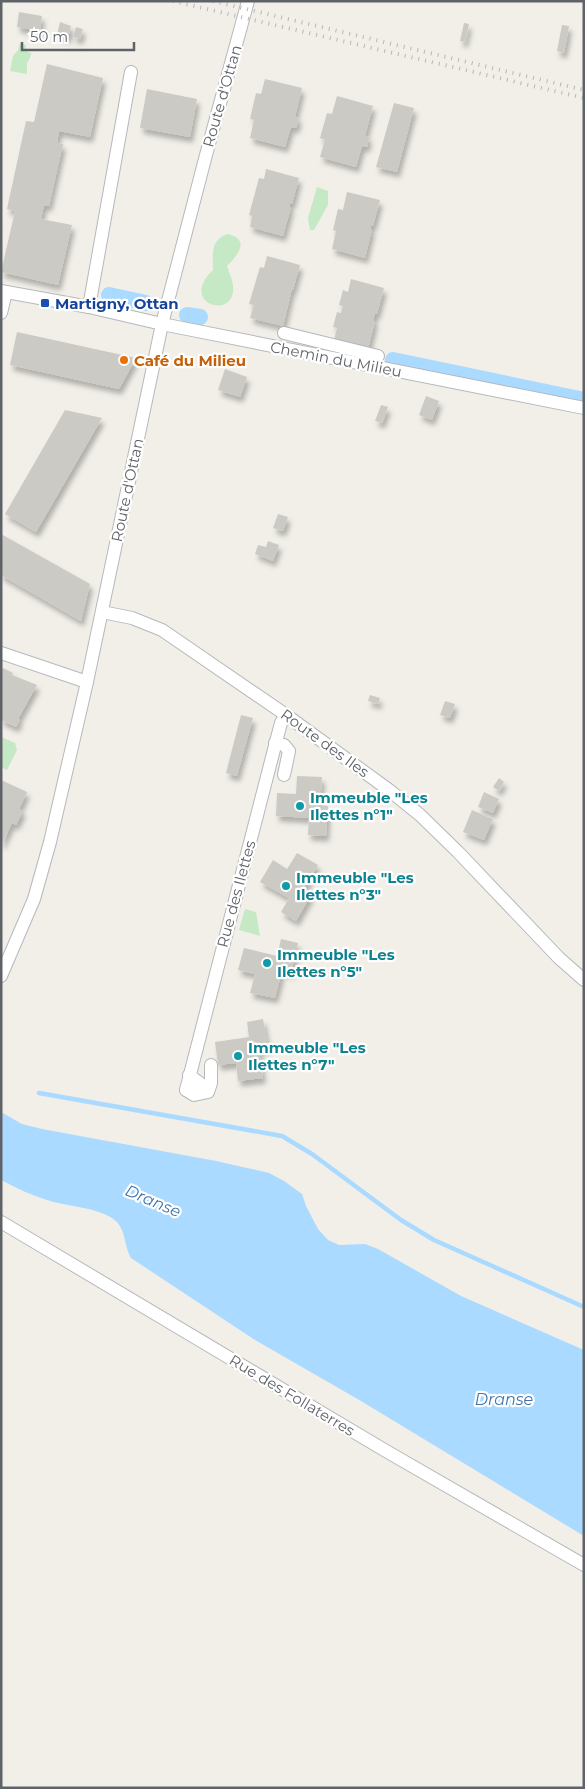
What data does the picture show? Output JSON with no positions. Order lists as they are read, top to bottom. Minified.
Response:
{"streets":{"street":["Route d'Ottan","Chemin du Milieu","Route des Iles","Rue des Ilettes","Rue des Follaterres"]},"crossings":[["Route d'Ottan","Chemin du Milieu"],["Route d'Ottan","Route des Iles"],["Route des Iles","Rue des Ilettes"]],"water":["Dranse"],"places":{"transit":["Martigny, Ottan"],"other":["Café du Milieu","Immeuble \"Les Ilettes n°1\"","Immeuble \"Les Ilettes n°3\"","Immeuble \"Les Ilettes n°5\"","Immeuble \"Les Ilettes n°7\""]},"scale_bar":"50 m"}
